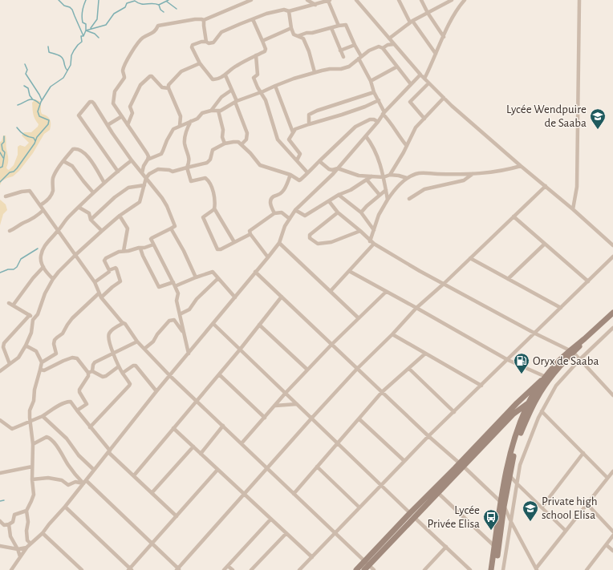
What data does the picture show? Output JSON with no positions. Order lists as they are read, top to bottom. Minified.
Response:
{"places":{"school or university":["Lycée Wendpuire de Saaba","Private high school Elisa"],"fuel station":["Oryx de Saaba"],"bus stop":["Lycée Privée Elisa"]}}
